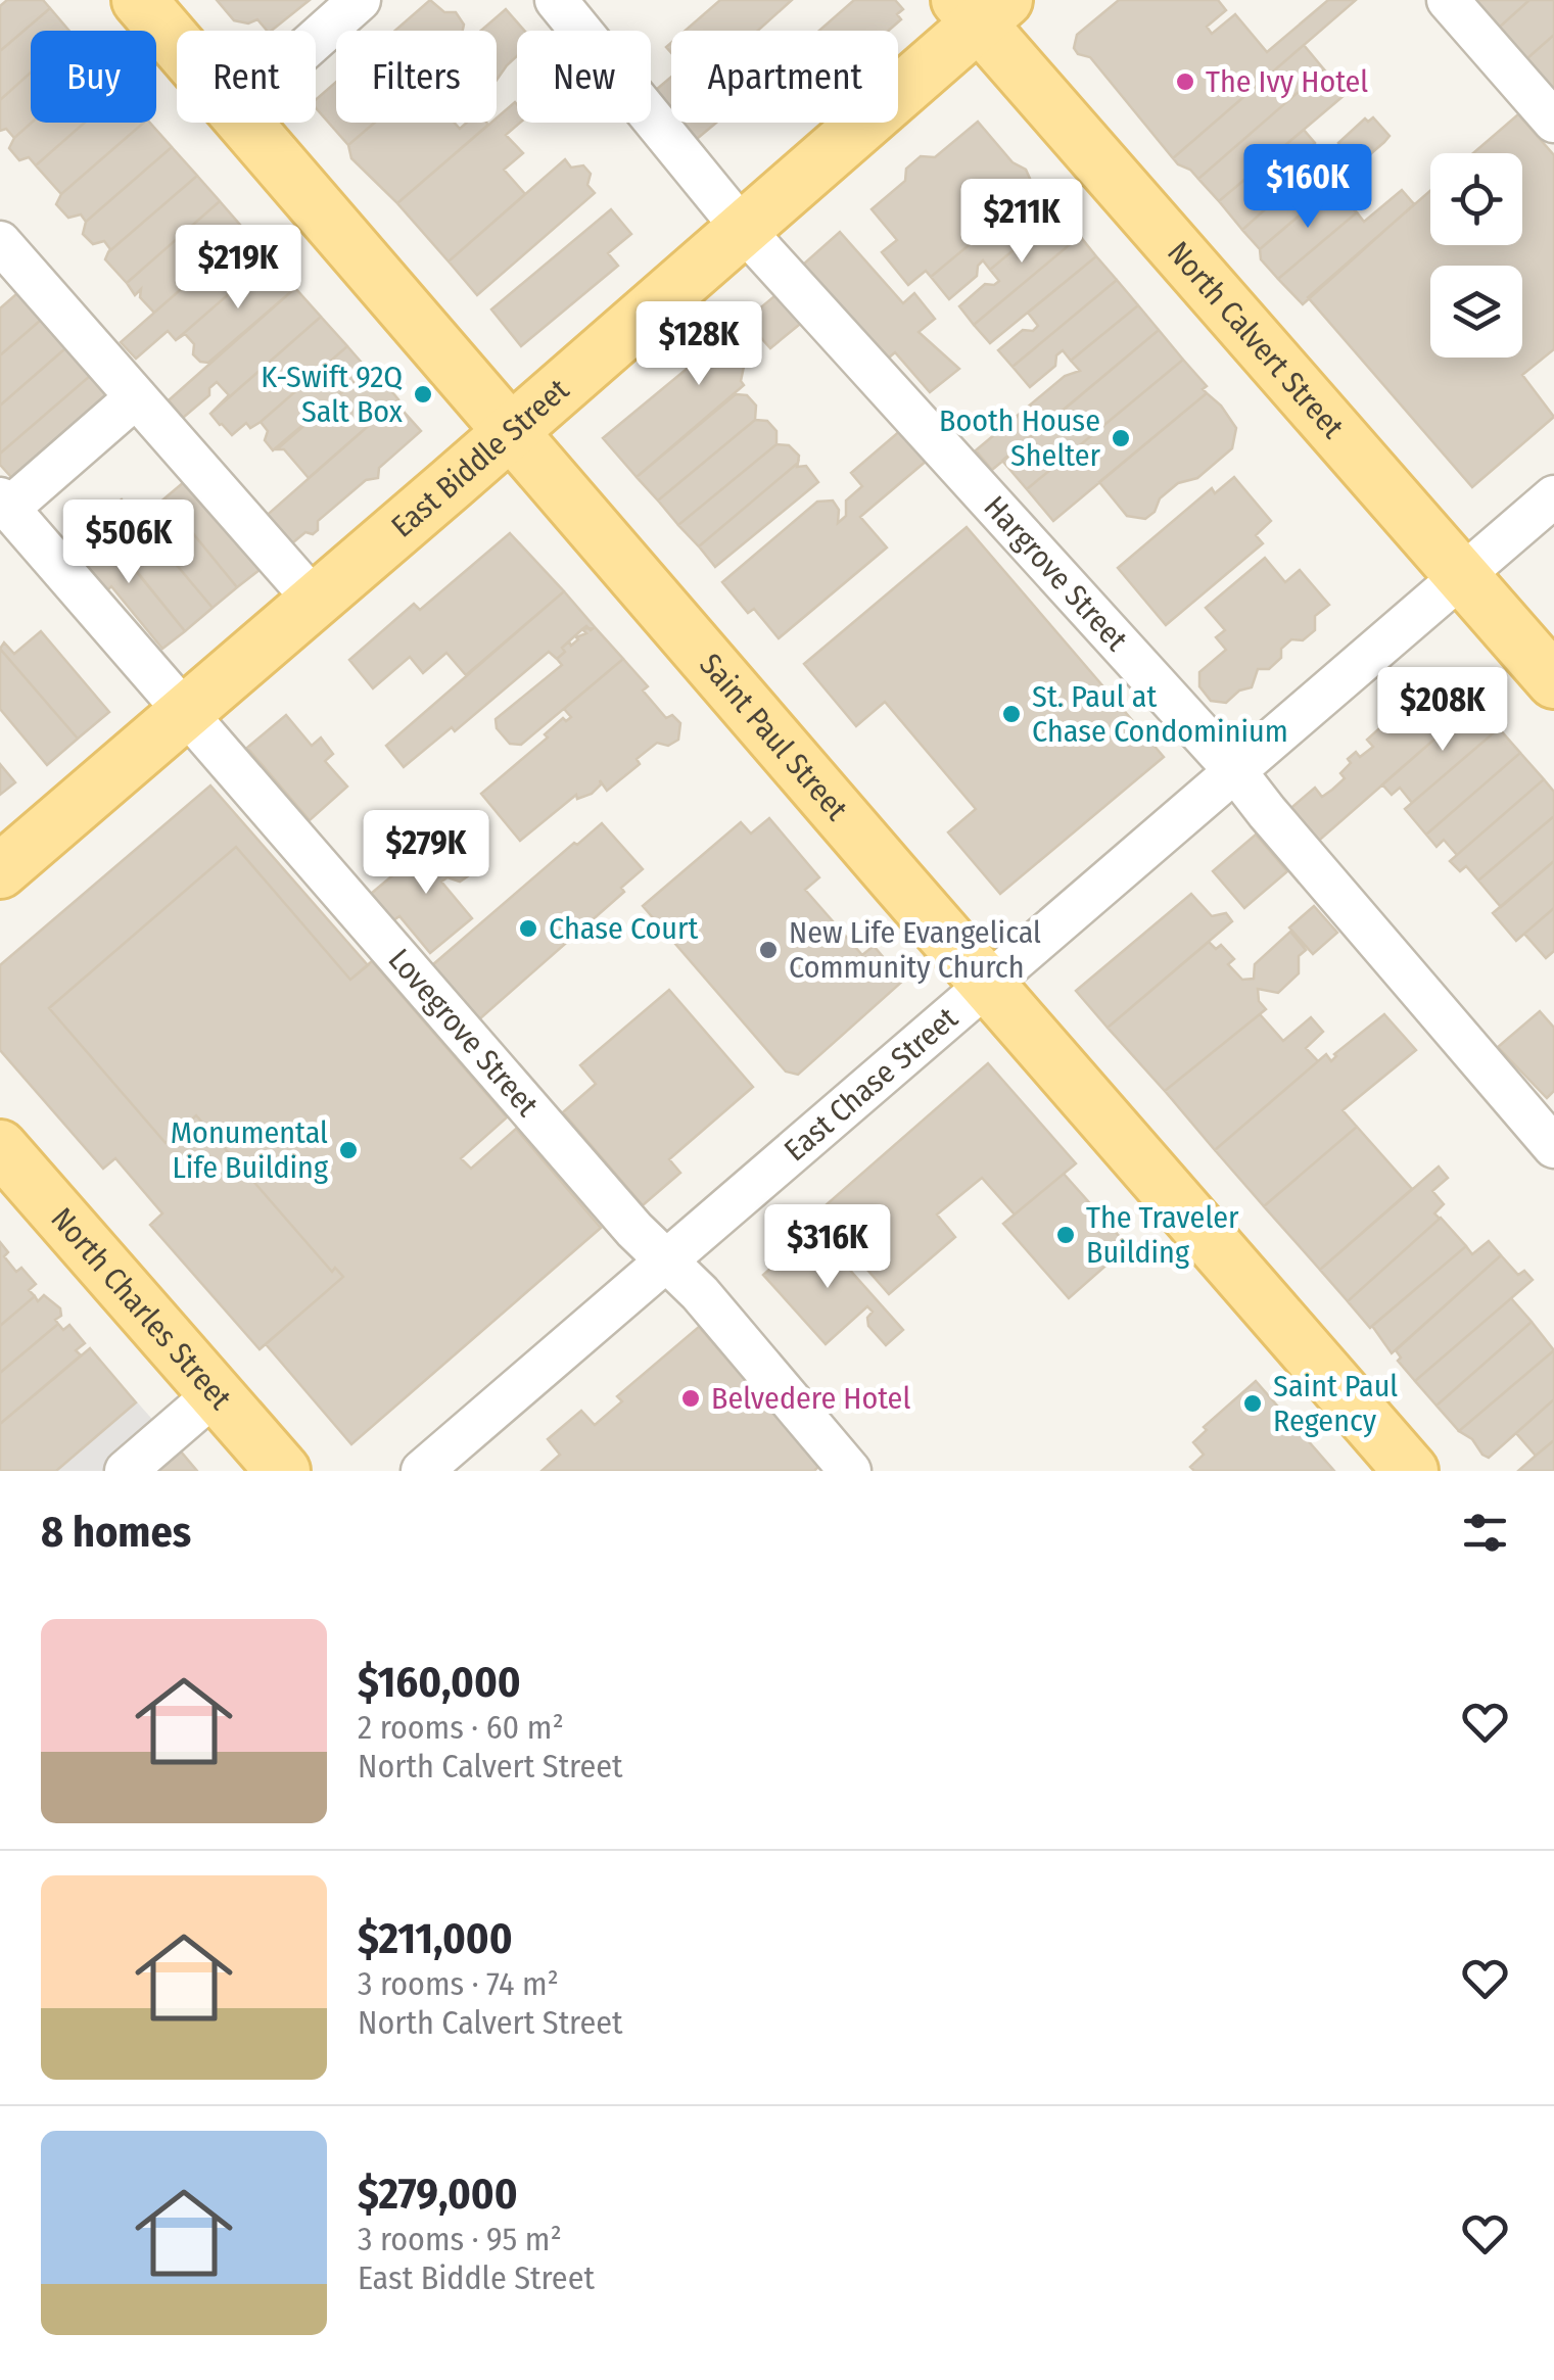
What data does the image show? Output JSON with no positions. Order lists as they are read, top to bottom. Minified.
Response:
{"streets":{"main road":["North Calvert Street","East Biddle Street","Saint Paul Street","North Charles Street"],"street":["Hargrove Street","Lovegrove Street","East Chase Street"]},"crossings":[["North Calvert Street","East Biddle Street"],["North Calvert Street","East Chase Street"],["East Biddle Street","Hargrove Street"],["East Biddle Street","Saint Paul Street"],["East Biddle Street","Lovegrove Street"],["Hargrove Street","East Chase Street"],["Saint Paul Street","East Chase Street"],["Lovegrove Street","East Chase Street"]],"places":["The Ivy Hotel","K-Swift 92Q Salt Box","Booth House Shelter","St. Paul at Chase Condominium","Chase Court","New Life Evangelical Community Church","Monumental Life Building","The Traveler Building","Belvedere Hotel","Saint Paul Regency"],"page":{"chip":["Buy","Rent","Filters","New","Apartment"],"price":["$160K","$211K","$219K","$128K","$506K","$208K","$279K","$316K"],"heading":"8 homes","list":[{"name":"$160,000","note":"2 rooms · 60 m² · North Calvert Street"},{"name":"$211,000","note":"3 rooms · 74 m² · North Calvert Street"},{"name":"$279,000","note":"3 rooms · 95 m² · East Biddle Street"}]}}
